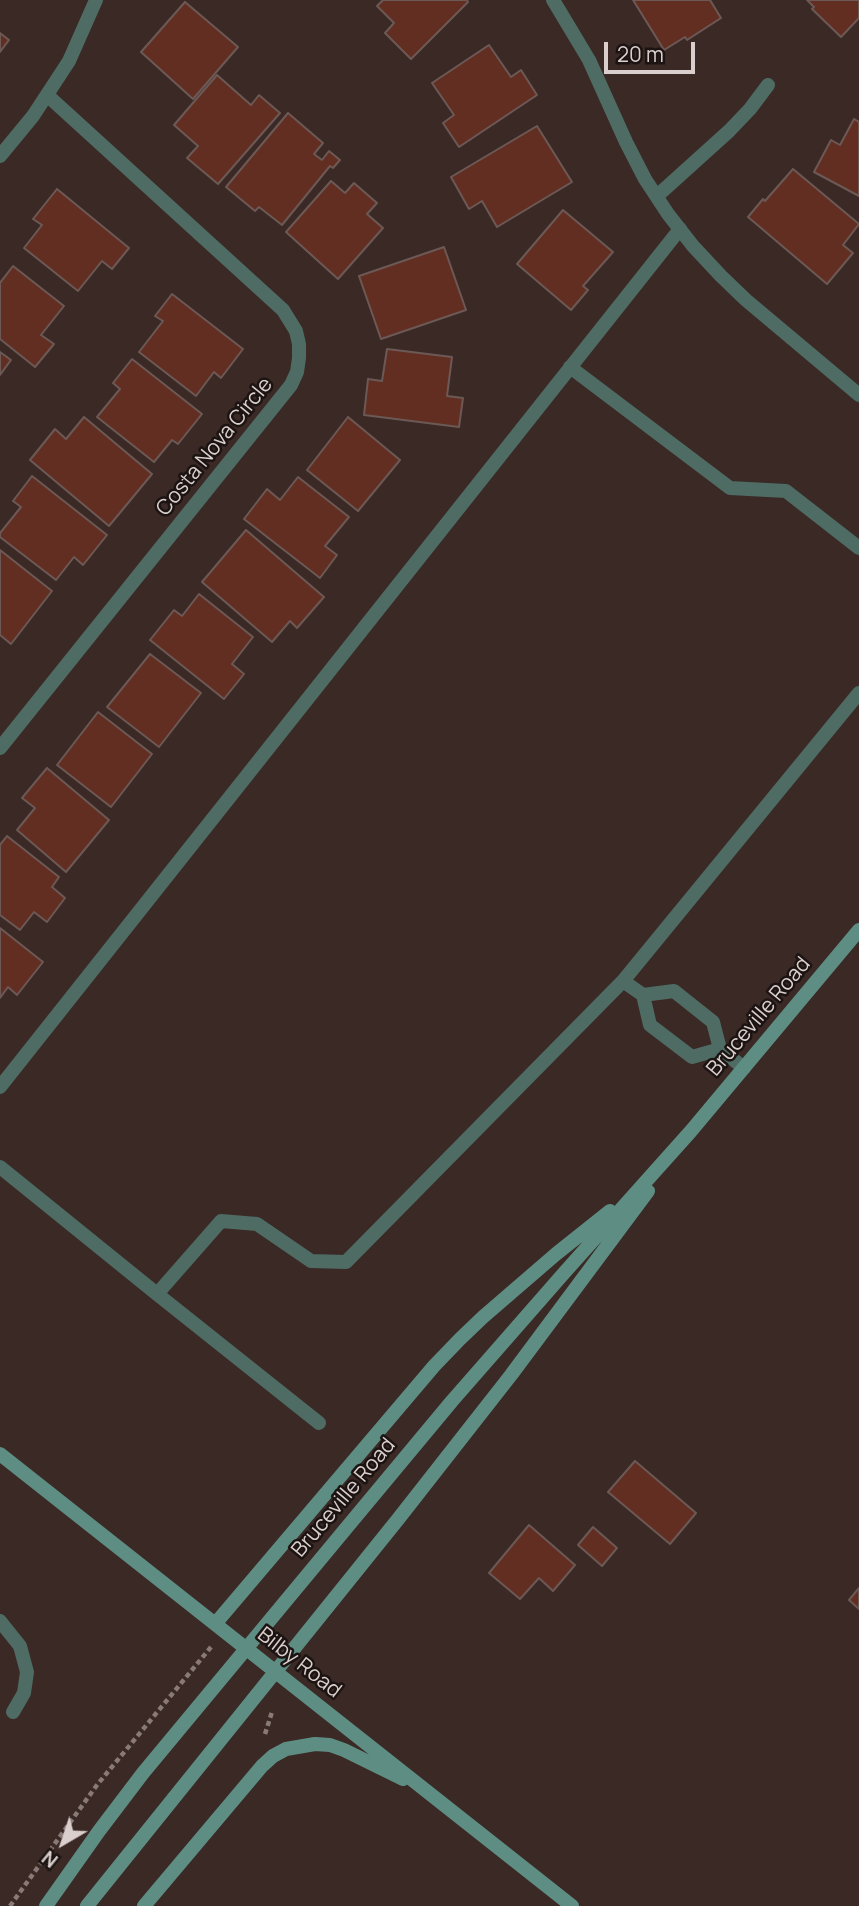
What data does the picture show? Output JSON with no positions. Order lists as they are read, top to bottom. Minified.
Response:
{"streets":{"main road":["Bruceville Road","Bilby Road"],"street":["Costa Nova Circle"]},"crossings":[["Bruceville Road","Bilby Road"]],"scale_bar":"20 m","north":"bottom left"}
